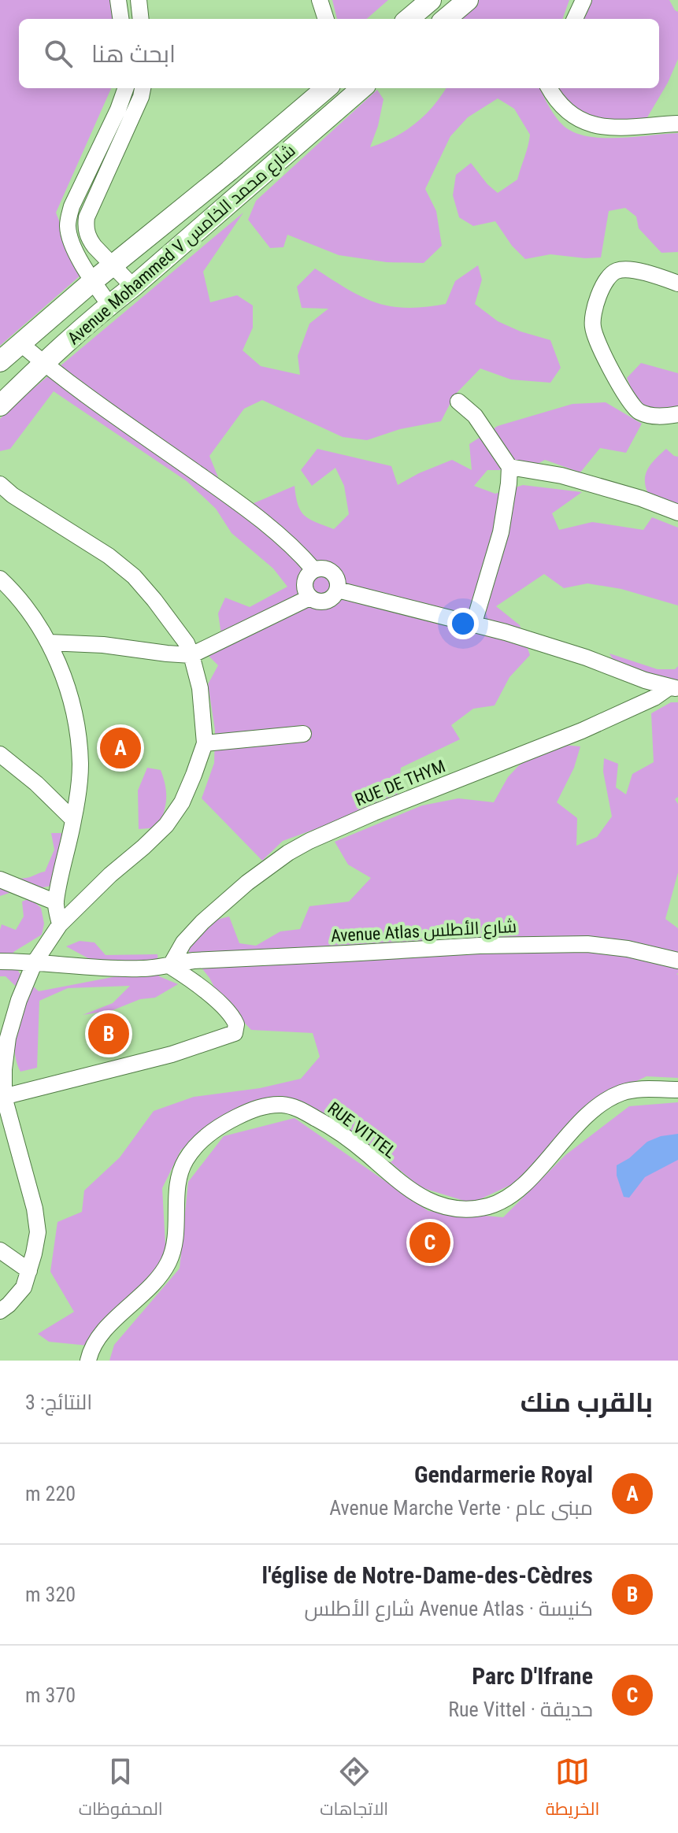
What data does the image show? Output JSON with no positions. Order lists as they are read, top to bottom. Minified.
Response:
{"streets":{"main road":["Avenue Mohammed V شارع محمد الخامس"],"street":["RUE DE THYM","Avenue Atlas شارع الأطلس","RUE VITTEL"]},"crossings":[["RUE DE THYM","Avenue Atlas شارع الأطلس"]],"page":{"search":"ابحث هنا","pins":["A","B","C"],"heading":["بالقرب منك","النتائج: 3"],"list":[{"mark":"A","name":"Gendarmerie Royal","note":"مبنى عام · Avenue Marche Verte","value":"220 m"},{"mark":"B","name":"l'église de Notre-Dame-des-Cèdres","note":"كنيسة · Avenue Atlas شارع الأطلس","value":"320 m"},{"mark":"C","name":"Parc D'Ifrane","note":"حديقة · Rue Vittel","value":"370 m"}],"nav":["الخريطة","الاتجاهات","المحفوظات"]}}
